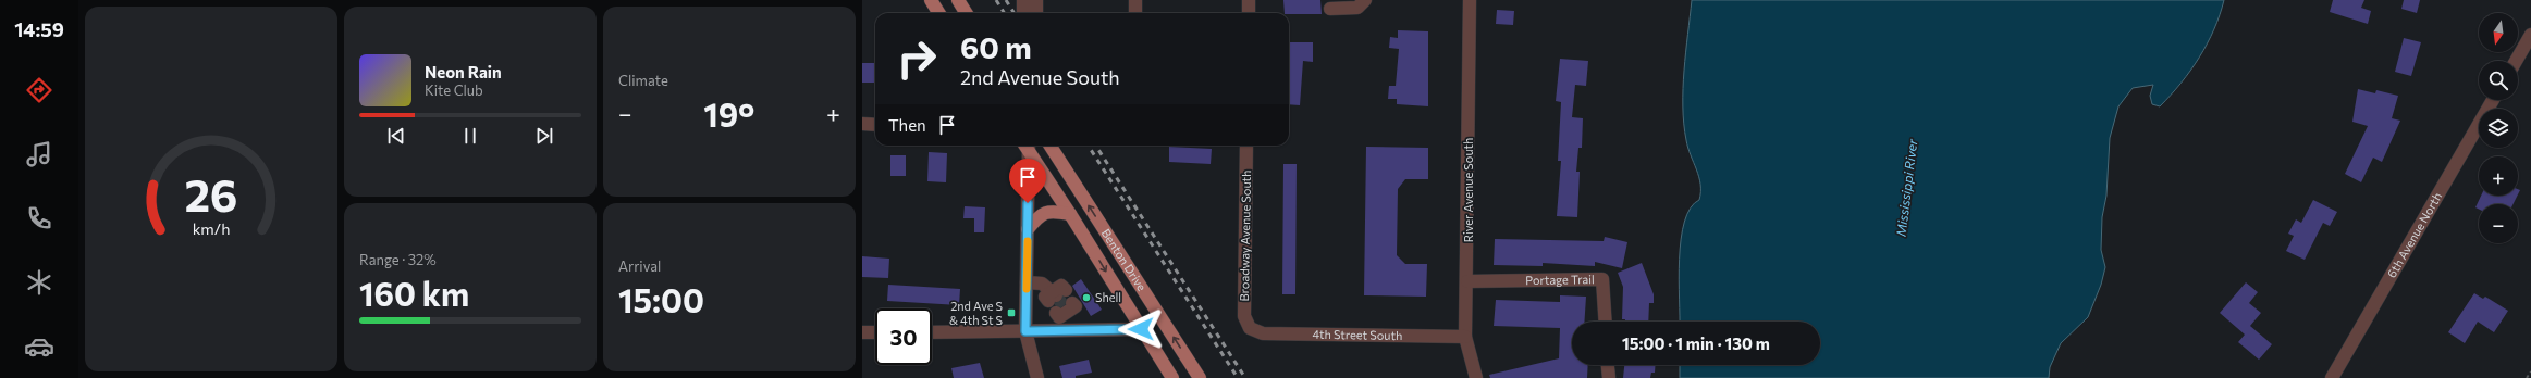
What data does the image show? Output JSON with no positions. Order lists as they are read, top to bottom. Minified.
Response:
{"streets":{"main road":["Benton Drive"],"street":["River Avenue South","6th Avenue North","Broadway Avenue South","Portage Trail","4th Street South"]},"crossings":[["River Avenue South","Portage Trail"],["River Avenue South","4th Street South"],["Broadway Avenue South","4th Street South"]],"water":["Mississippi River"],"places":{"other":["Shell"],"transit":["2nd Ave S & 4th St S"]},"north":"bottom","page":{"tabs":"14:59","tile":["Climate",["Range · 32%","160 km"],["Arrival","15:00"]],"map_buttons":["+","−"],"turn":["60 m","2nd Avenue South"],"song":["Neon Rain","Kite Club"],"heat":["−","19°","+"],"then":"Then","limit":"30","trip":"15:00 · 1 min · 130 m","gauge":["26","km/h"]}}
